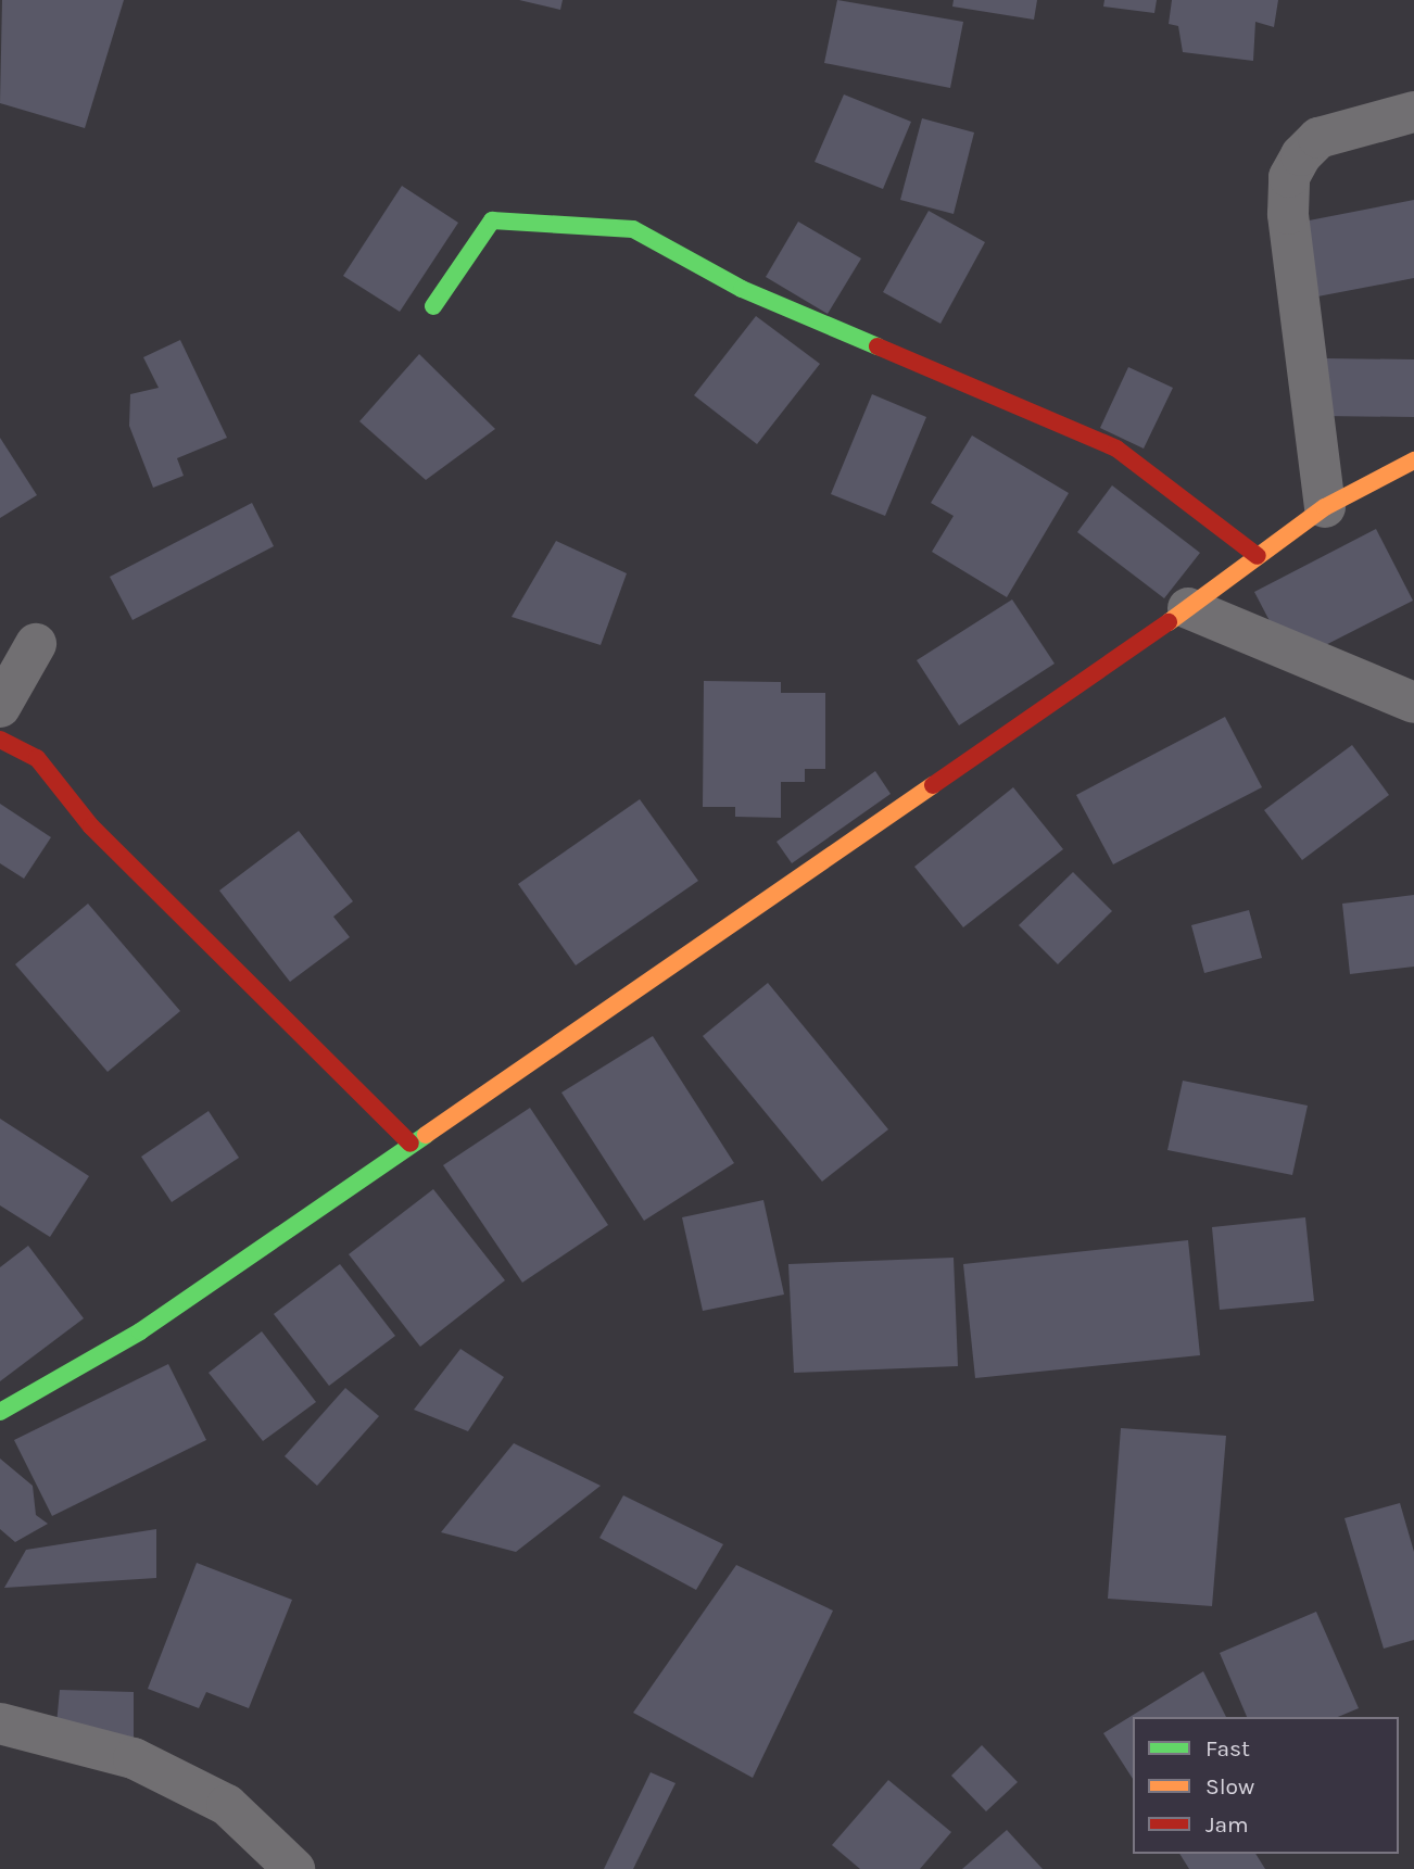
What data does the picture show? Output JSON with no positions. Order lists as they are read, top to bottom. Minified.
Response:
{"legend":["Fast","Slow","Jam"]}
